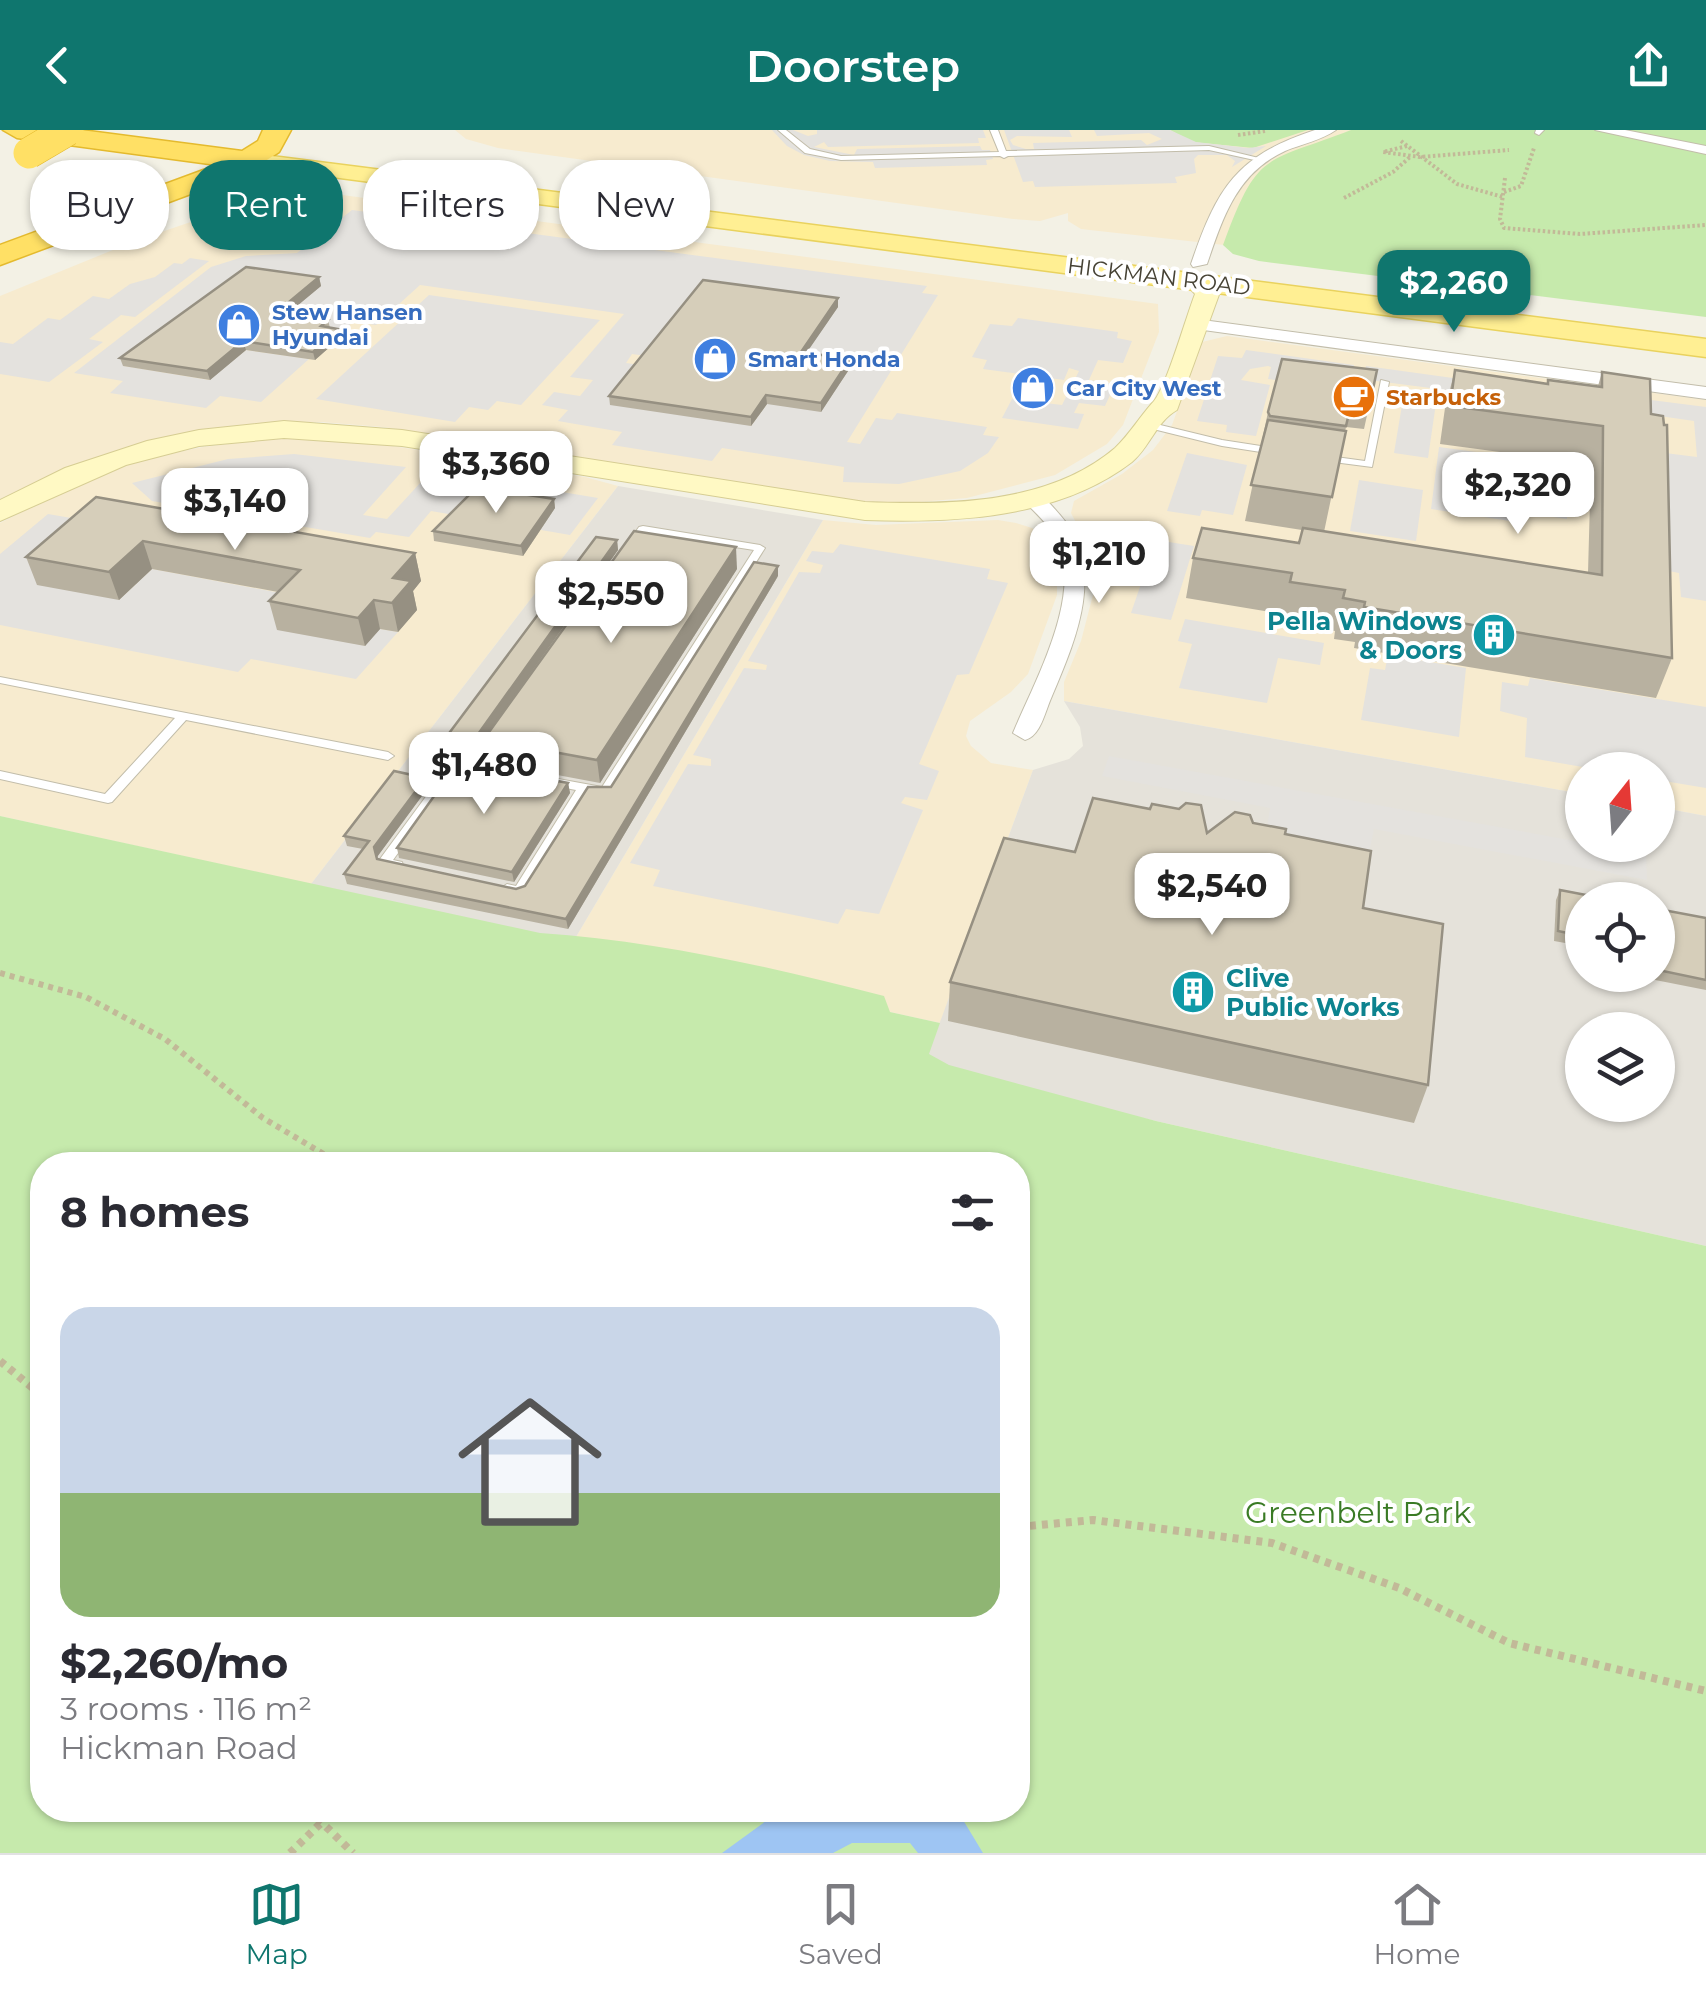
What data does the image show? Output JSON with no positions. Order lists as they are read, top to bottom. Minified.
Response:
{"streets":{"highway":["HICKMAN ROAD"]},"parks":["Greenbelt Park"],"places":{"shop":["Stew Hansen Hyundai","Smart Honda","Car City West"],"cafe":["Starbucks"],"building":["Pella Windows & Doors","Clive Public Works"]},"north":"top","page":{"header":"Doorstep","chip":["Buy","Rent","Filters","New"],"price":["$2,260","$3,360","$2,320","$3,140","$1,210","$2,550","$1,480","$2,540"],"heading":"8 homes","list":[{"name":"$2,260/mo","note":"3 rooms · 116 m² · Hickman Road"}],"tabs":["Map","Saved","Home"]}}
